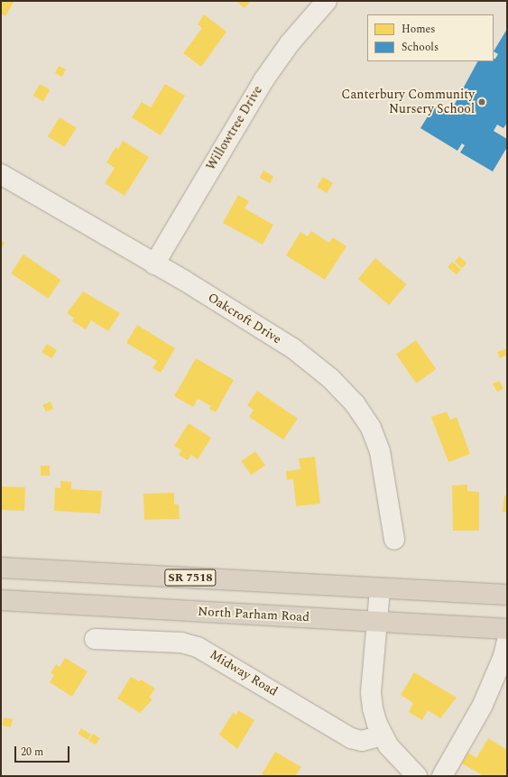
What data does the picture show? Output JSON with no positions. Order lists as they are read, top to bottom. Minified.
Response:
{"streets":{"highway":["SR 7518","North Parham Road"],"street":["Willowtree Drive","Oakcroft Drive","Midway Road"]},"crossings":[["Willowtree Drive","Oakcroft Drive"]],"places":["Canterbury Community Nursery School"],"legend":["Homes","Schools"],"scale_bar":"20 m"}
